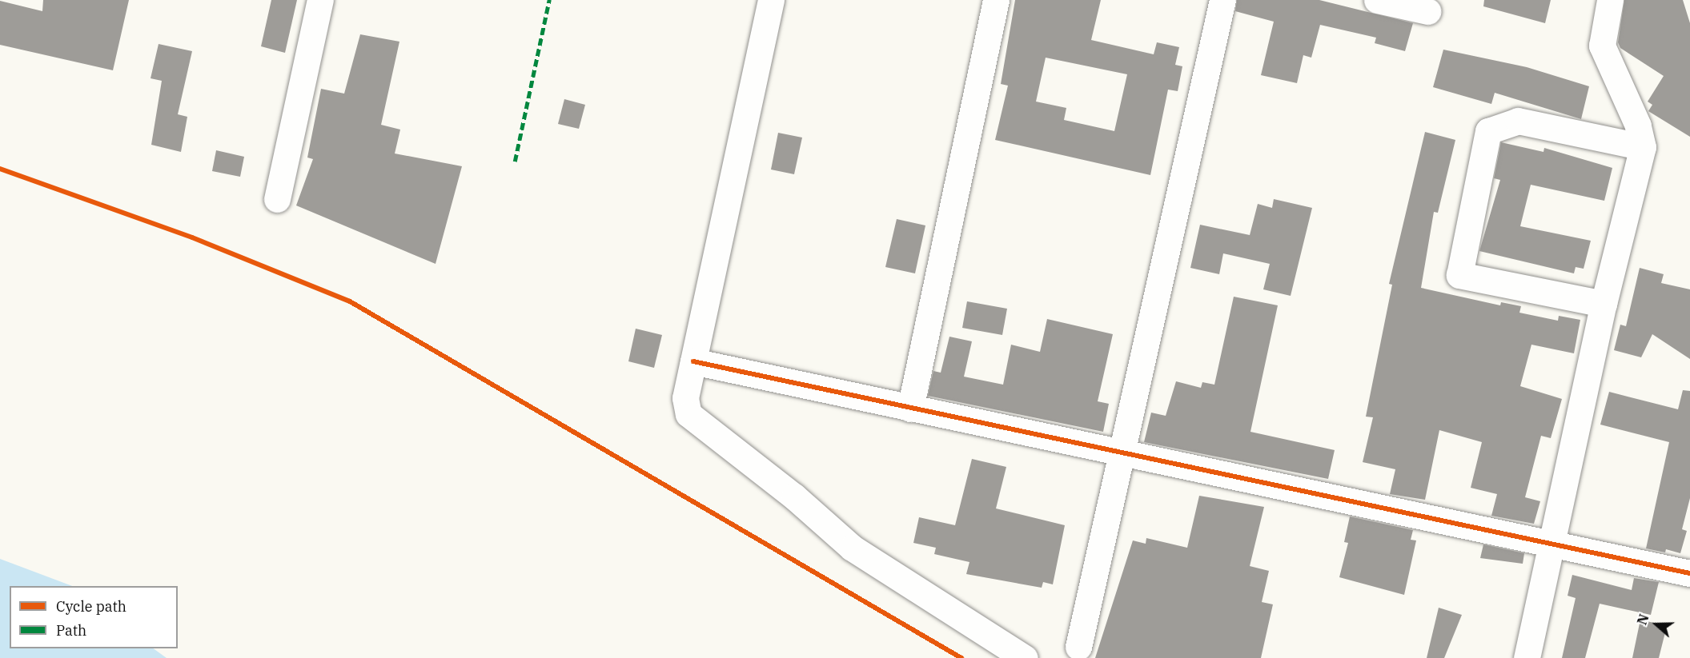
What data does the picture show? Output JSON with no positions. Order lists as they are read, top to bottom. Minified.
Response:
{"legend":["Cycle path","Path"],"north":"left"}
